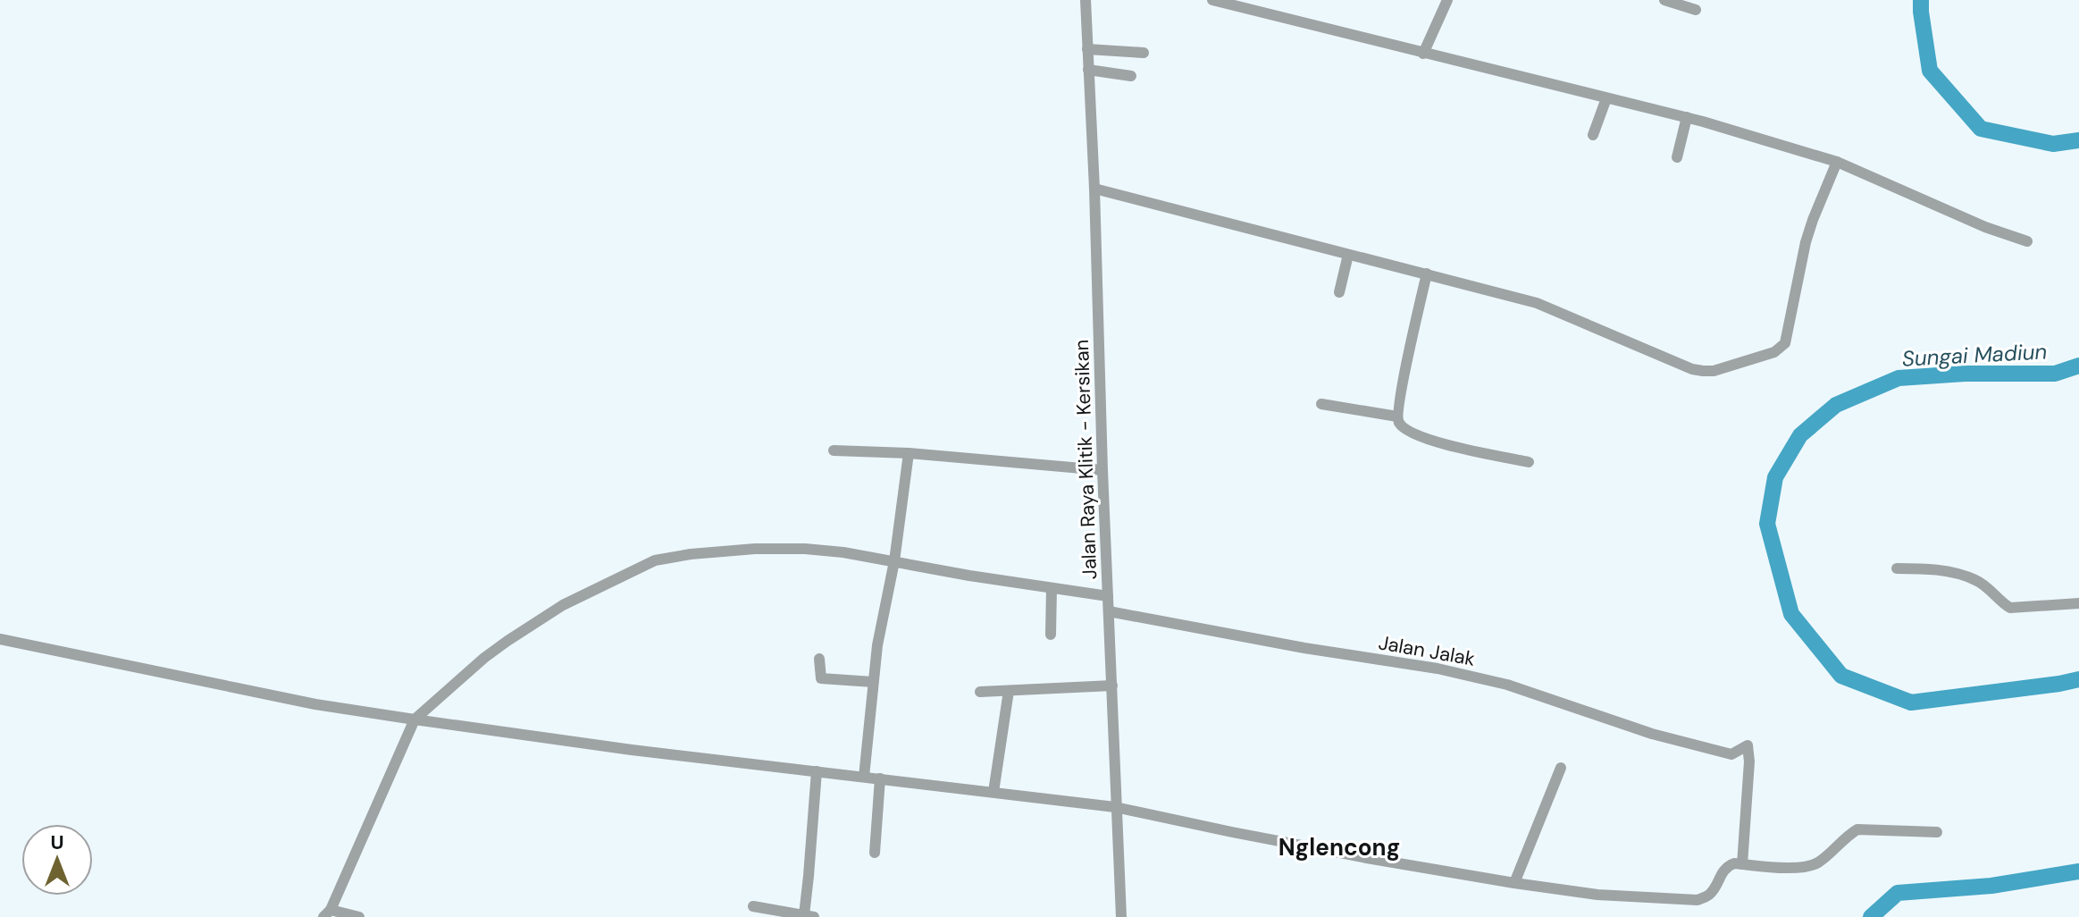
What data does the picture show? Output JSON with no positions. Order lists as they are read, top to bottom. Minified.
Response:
{"streets":{"street":["Jalan Raya Klitik - Kersikan","Jalan Jalak"]},"crossings":[["Jalan Raya Klitik - Kersikan","Jalan Jalak"]],"districts":["Nglencong"],"water":["Sungai Madiun"],"north":"top"}
